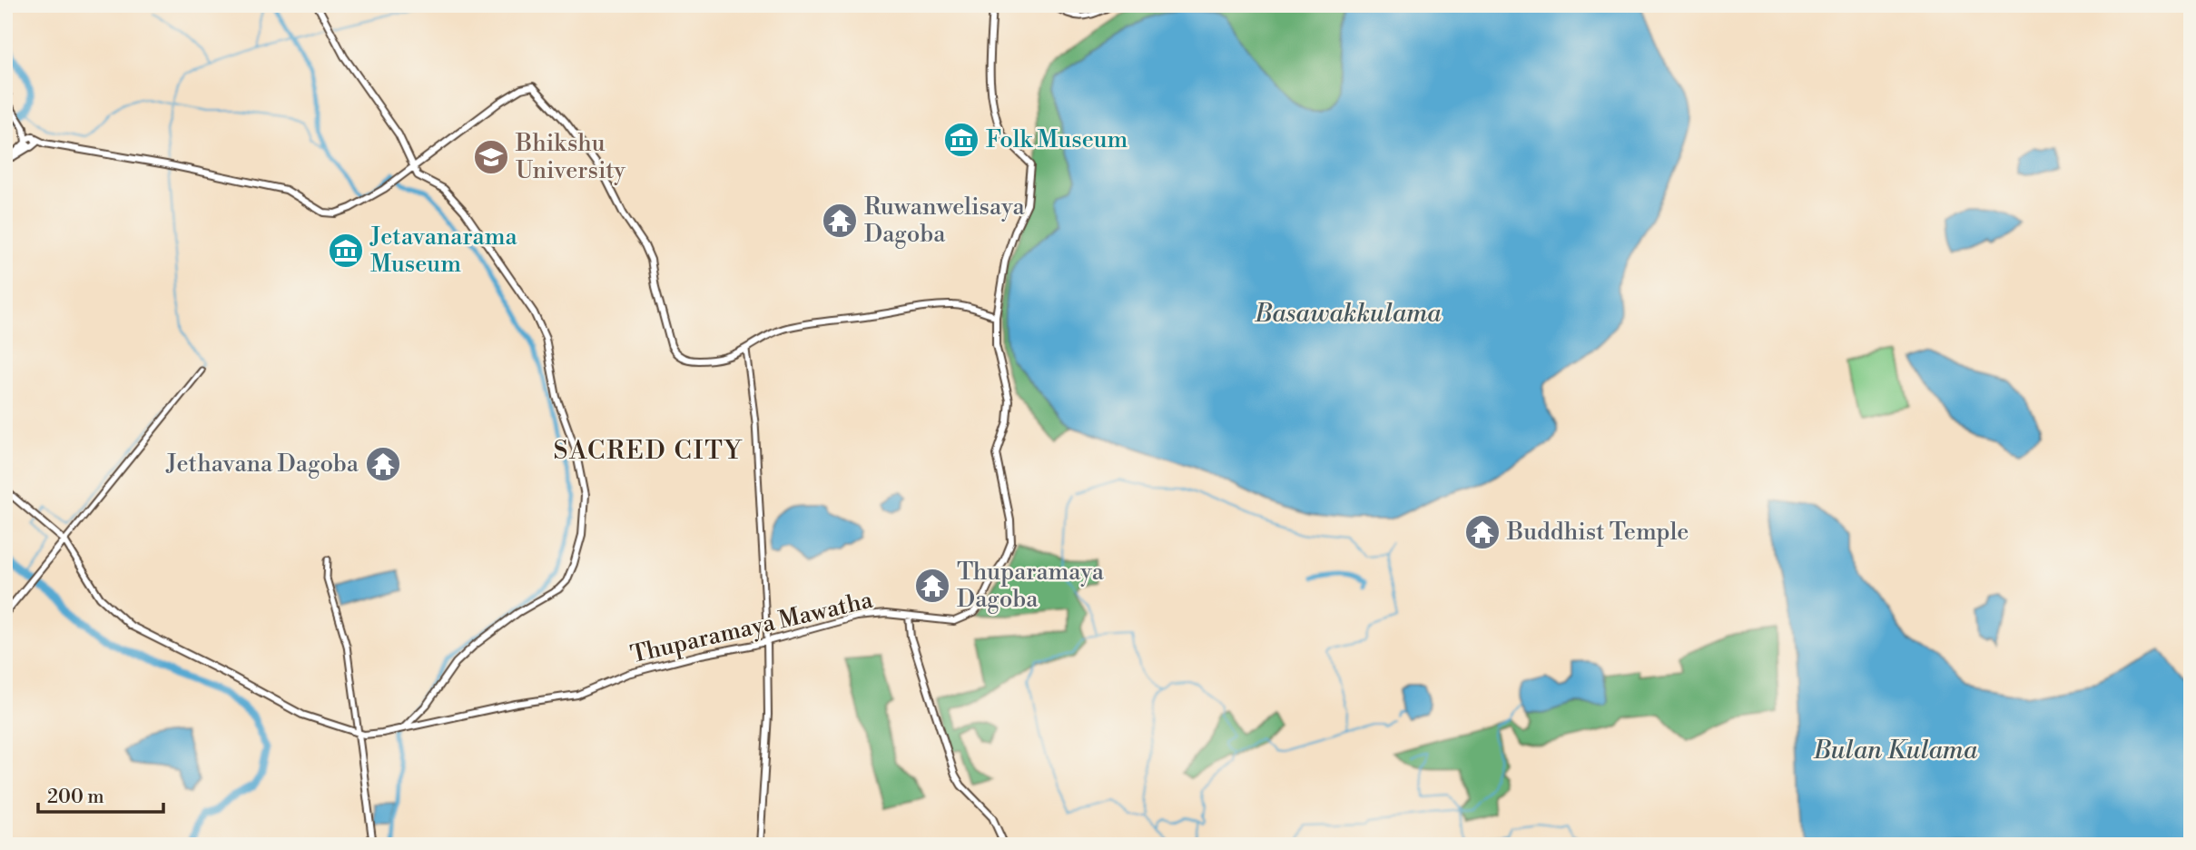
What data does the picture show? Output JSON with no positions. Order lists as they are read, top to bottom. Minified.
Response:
{"streets":{"main road":["Thuparamaya Mawatha"]},"districts":["SACRED CITY"],"water":["Basawakkulama","Bulan Kulama"],"places":{"museum":["Folk Museum","Jetavanarama Museum"],"school or university":["Bhikshu University"],"temple":["Ruwanwelisaya Dagoba","Jethavana Dagoba","Buddhist Temple","Thuparamaya Dagoba"]},"scale_bar":"200 m"}
